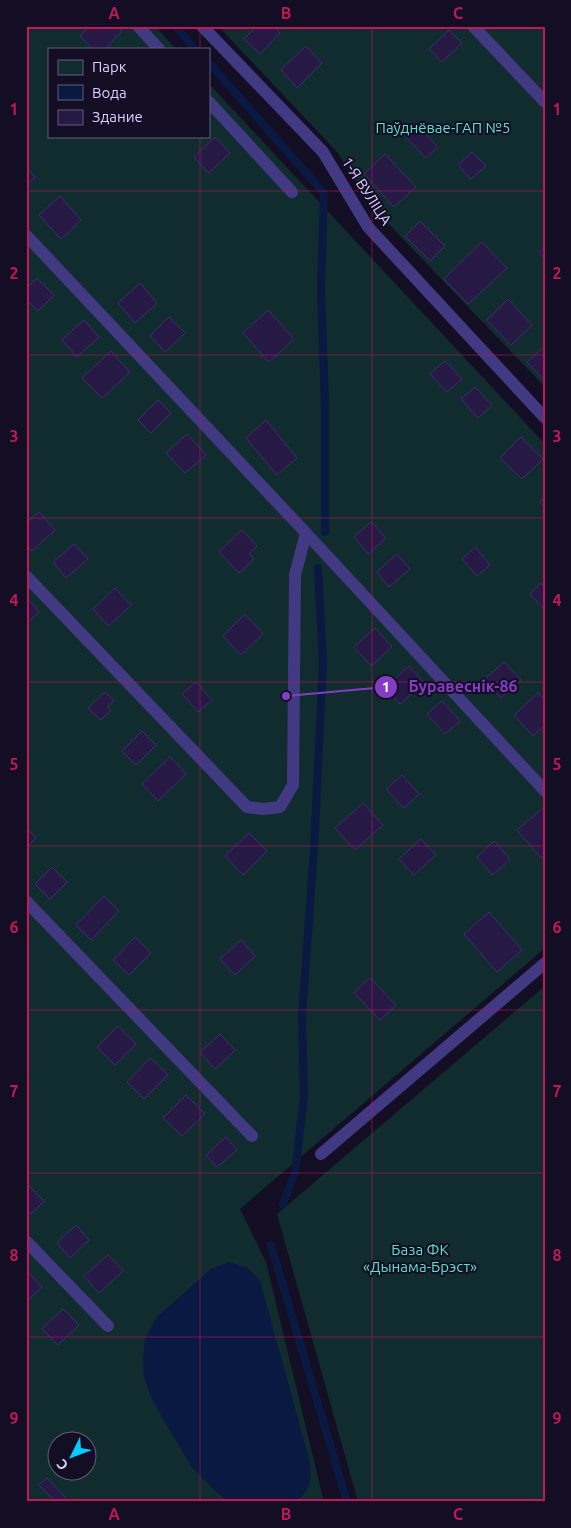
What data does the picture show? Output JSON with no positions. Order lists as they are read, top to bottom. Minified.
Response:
{"streets":{"lane":["1-Я ВУЛІЦА"]},"parks":["Паўднёвае-ГАП №5","База ФК «Дынама-Брэст»"],"places":["Буравеснік-86"],"legend":["Парк","Вода","Здание"],"north":"bottom left","grid":{"columns":["A","B","C"],"rows":["1","2","3","4","5","6","7","8","9"]}}
